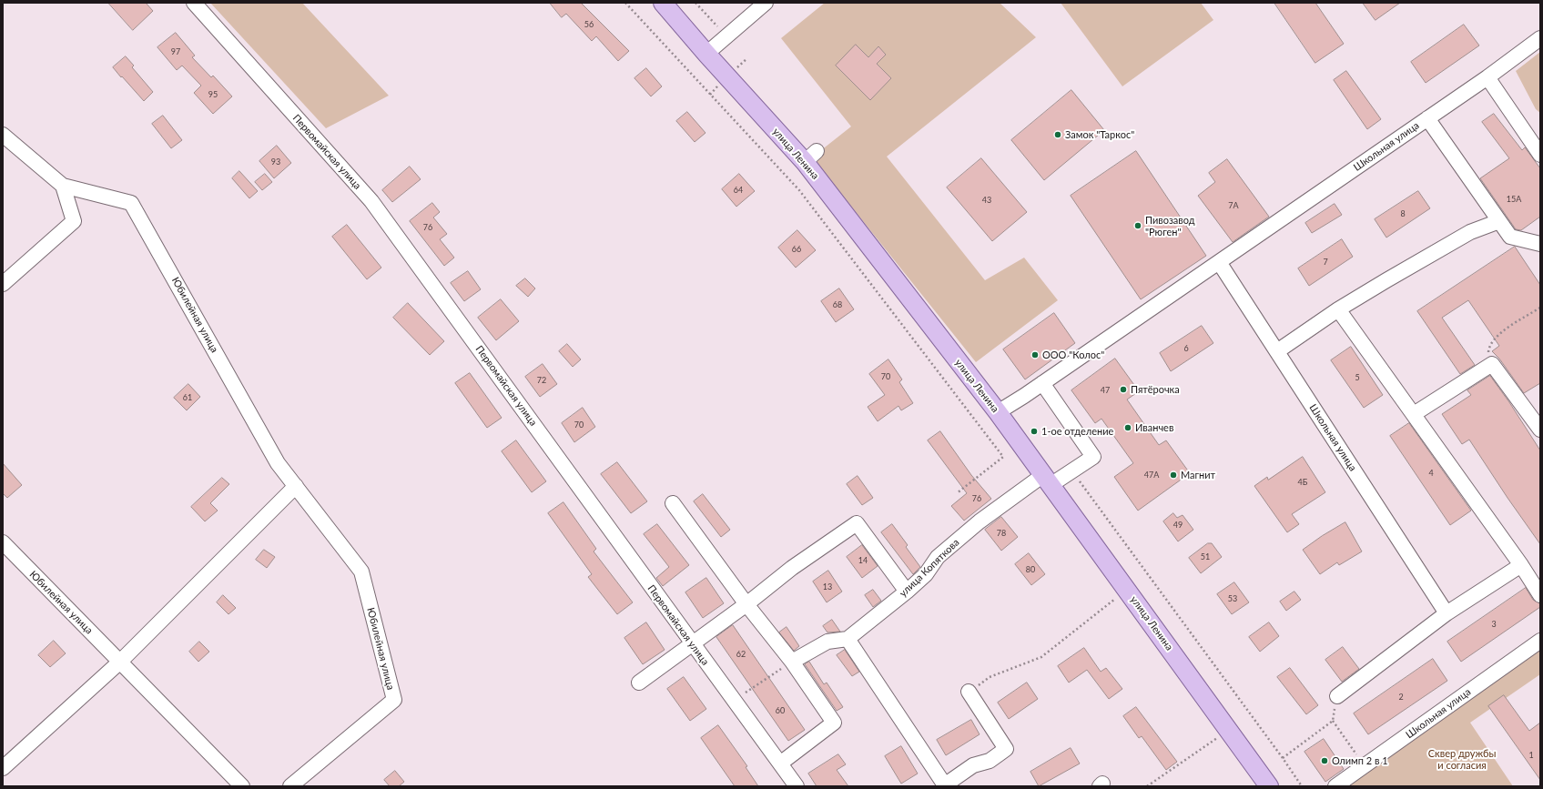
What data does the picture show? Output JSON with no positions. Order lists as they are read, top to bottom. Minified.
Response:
{"streets":{"main road":["улица Ленина"],"street":["Школьная улица","Первомайская улица","Юбилейная улица","улица Копяткова"]},"crossings":[["Школьная улица","улица Ленина"],["Школьная улица","улица Копяткова"],["улица Ленина","улица Копяткова"]],"parks":["Сквер дружбы и согласия"],"places":["Замок \"Таркос\"","Пивозавод \"Рюген\"","ООО \"Колос\"","Пятёрочка","Иванчев","1-ое отделение","Магнит","Олимп 2 в 1"],"house_numbers":["56","97","95","93","64","15А","43","7А","8","76","66","7","68","6","70","5","72","47","61","70","4","47А","4Б","76","49","78","51","14","80","13","53","3","62","2","60","1"]}
